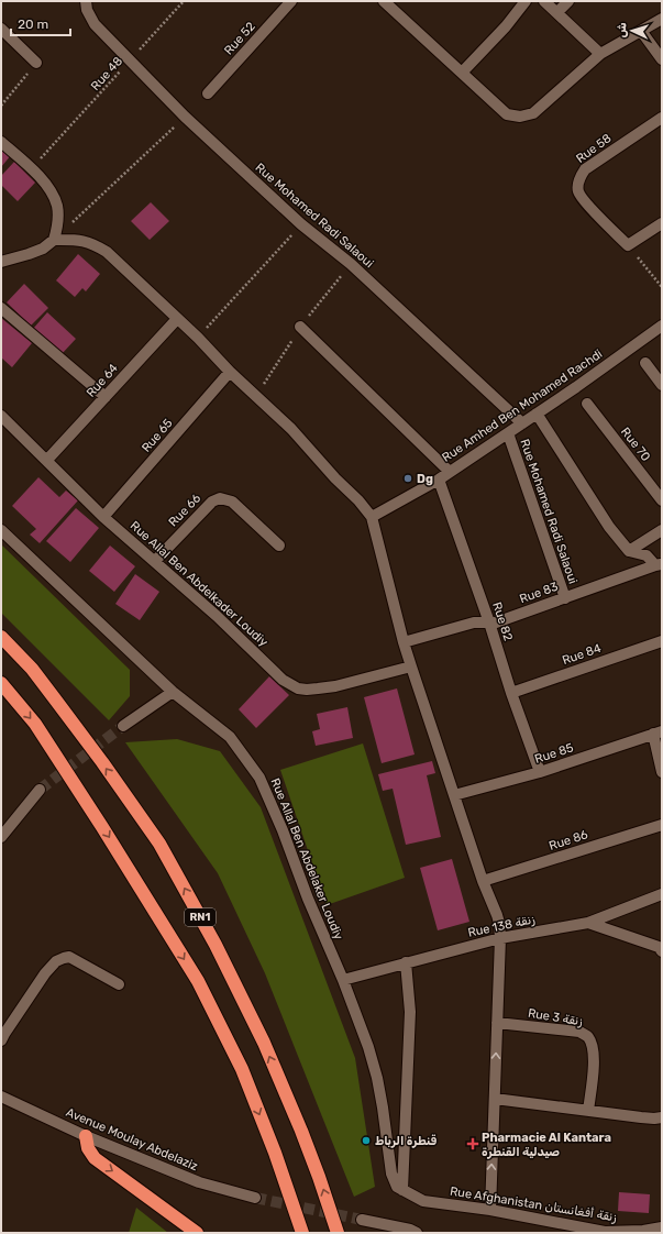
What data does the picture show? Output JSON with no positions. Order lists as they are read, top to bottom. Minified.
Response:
{"streets":{"highway":["RN1"],"street":["Rue 52","Rue 58","Rue Mohamed Radi Salaoui","Rue 64","Rue Amhed Ben Mohamed Rachdi","Rue 65","Rue 70","Rue 66","Rue Allal Ben Abdelkader Loudiy","Rue 83","Rue 82","Rue 84","Rue 85","Rue 86","Rue Allal Ben Abdelaker Loudiy","Rue 138 زنقة","Rue 3 زنقة","Avenue Moulay Abdelaziz","Rue Afghanistan زنقة أفغانستان"],"path":["Rue 48"]},"crossings":[["Rue 48","Rue Mohamed Radi Salaoui"],["Rue Mohamed Radi Salaoui","Rue Amhed Ben Mohamed Rachdi"],["Rue Mohamed Radi Salaoui","Rue 83"],["Rue 64","Rue Allal Ben Abdelkader Loudiy"],["Rue Amhed Ben Mohamed Rachdi","Rue 82"],["Rue 65","Rue Allal Ben Abdelkader Loudiy"],["Rue 66","Rue Allal Ben Abdelkader Loudiy"],["Rue 83","Rue 82"],["Rue 82","Rue 84"],["Rue 82","Rue 85"],["Rue Allal Ben Abdelaker Loudiy","Rue 138 زنقة"],["Rue Allal Ben Abdelaker Loudiy","Rue Afghanistan زنقة أفغانستان"]],"places":{"other":["Dg","قنطرة الرباط"],"health":["Pharmacie Al Kantara صيدلية القنطرة"]},"scale_bar":"20 m","north":"left"}
